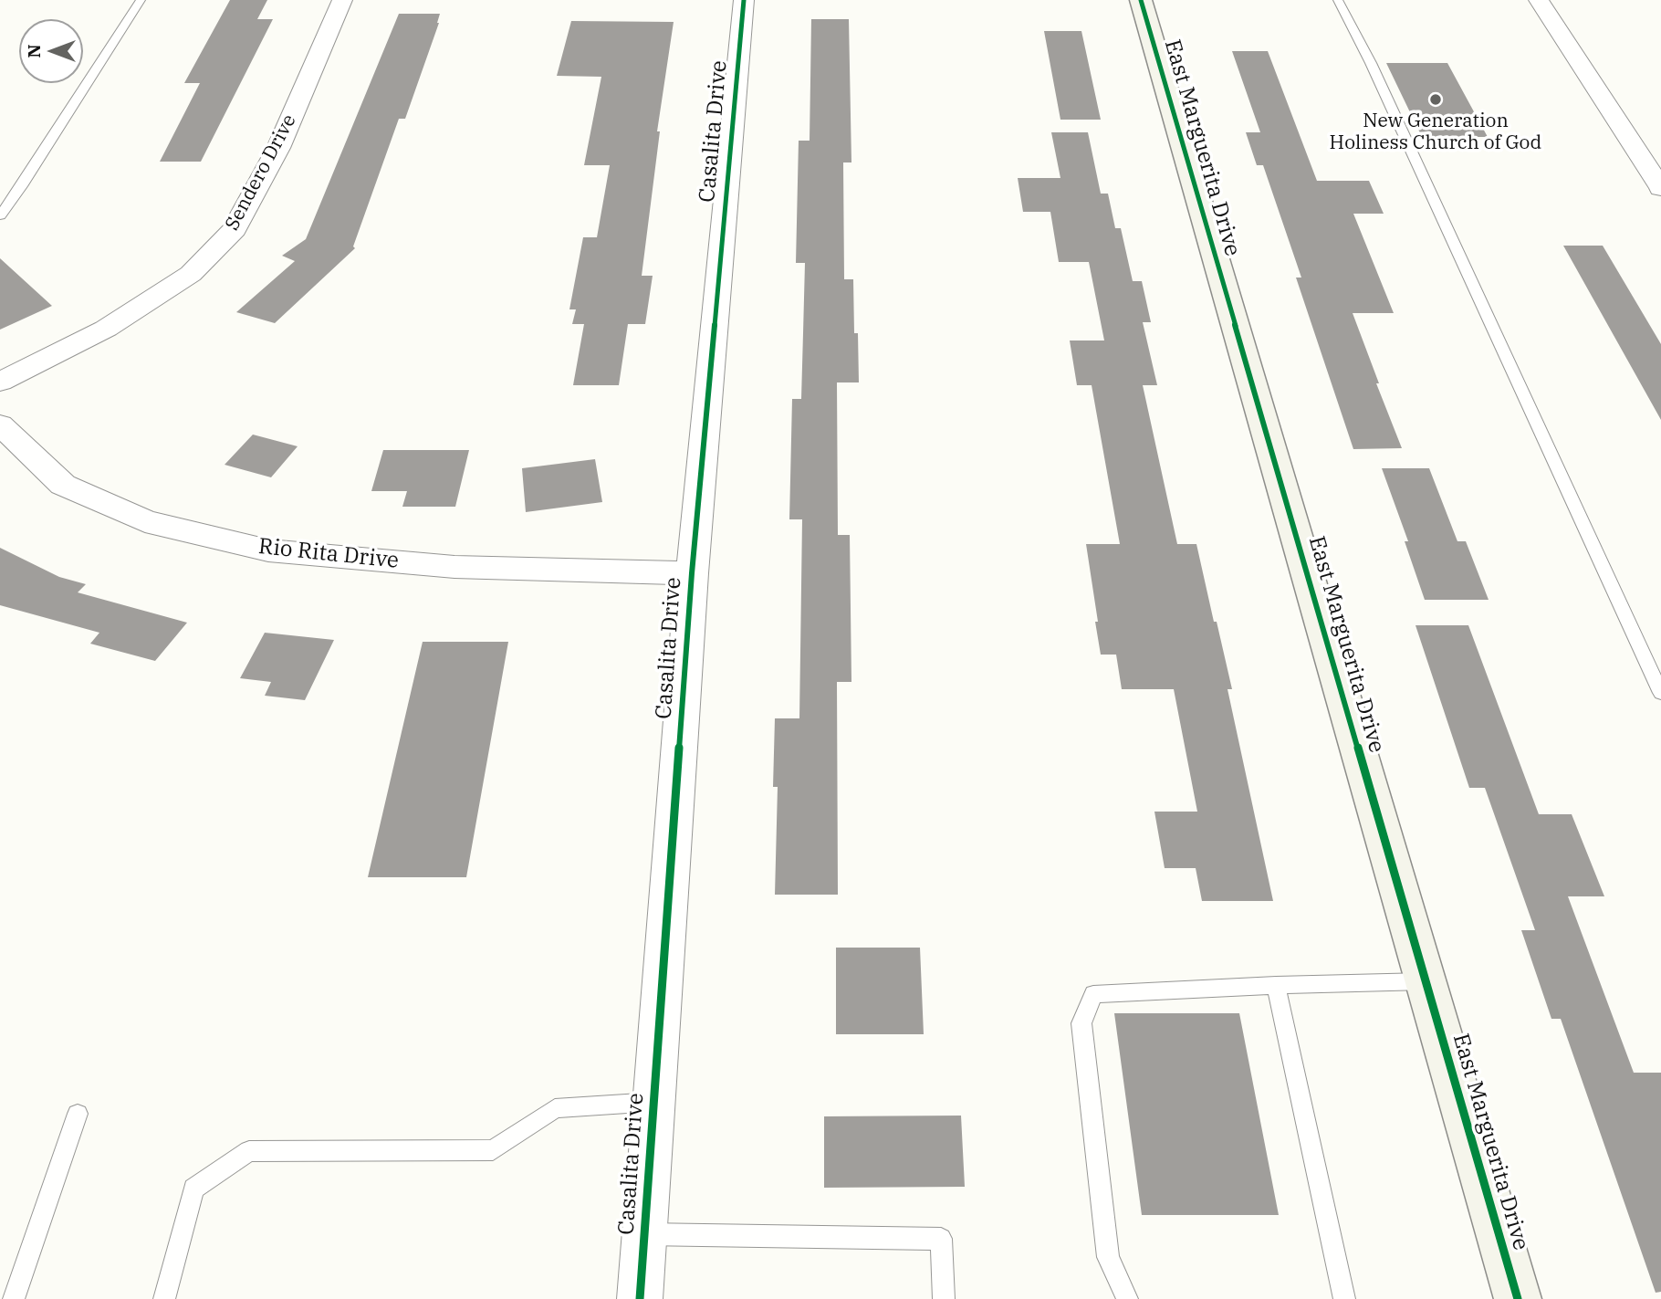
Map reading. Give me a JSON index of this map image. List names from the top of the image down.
{
  "streets": {
    "street": [
      "Casalita Drive",
      "East Marguerita Drive",
      "Sendero Drive",
      "Rio Rita Drive"
    ]
  },
  "crossings": [
    ["Casalita Drive", "Rio Rita Drive"]
  ],
  "places": ["New Generation Holiness Church of God"],
  "north": "left"
}
